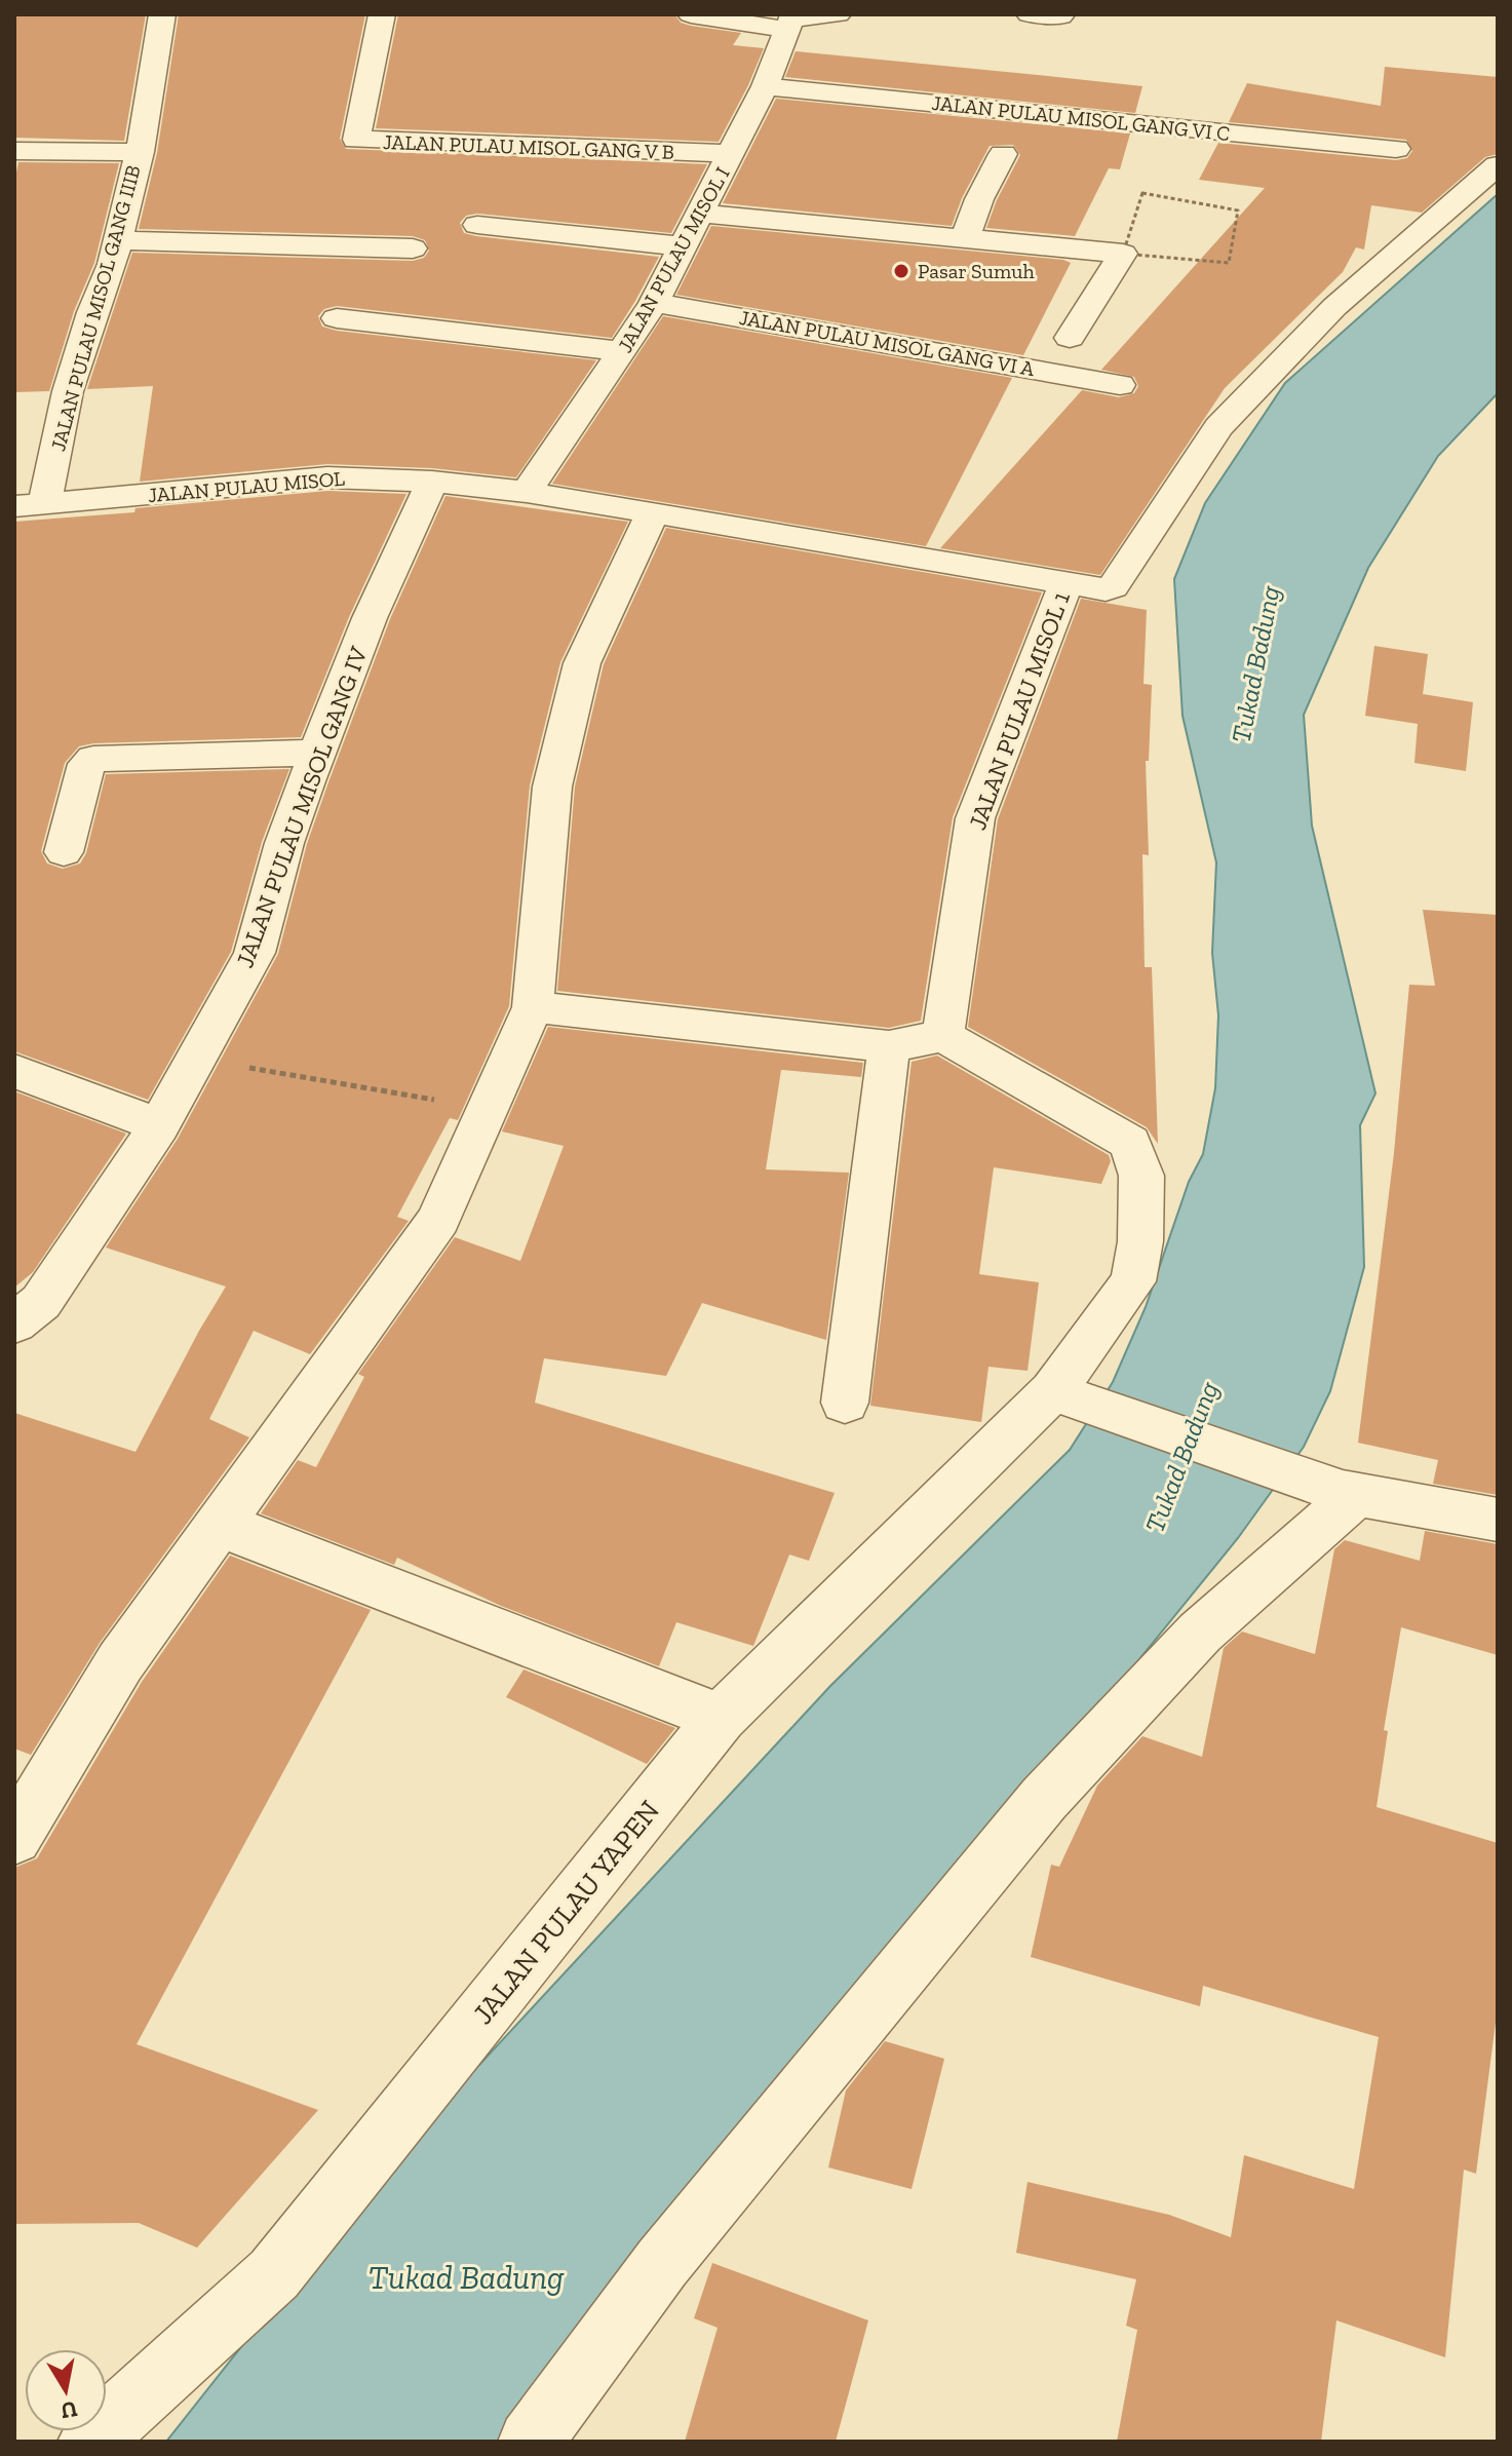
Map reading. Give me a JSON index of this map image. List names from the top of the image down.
{
  "streets": {
    "street": [
      "JALAN PULAU MISOL GANG VI C",
      "JALAN PULAU MISOL GANG V B",
      "JALAN PULAU MISOL I",
      "JALAN PULAU MISOL GANG IIIB",
      "JALAN PULAU MISOL GANG VI A",
      "JALAN PULAU MISOL",
      "JALAN PULAU MISOL 1",
      "JALAN PULAU MISOL GANG IV",
      "JALAN PULAU YAPEN"
    ]
  },
  "crossings": [
    ["JALAN PULAU MISOL GANG VI C", "JALAN PULAU MISOL I"],
    ["JALAN PULAU MISOL GANG V B", "JALAN PULAU MISOL I"],
    ["JALAN PULAU MISOL I", "JALAN PULAU MISOL GANG VI A"],
    ["JALAN PULAU MISOL I", "JALAN PULAU MISOL"],
    ["JALAN PULAU MISOL I", "JALAN PULAU MISOL 1"],
    ["JALAN PULAU MISOL GANG IIIB", "JALAN PULAU MISOL"],
    ["JALAN PULAU MISOL", "JALAN PULAU MISOL 1"],
    ["JALAN PULAU MISOL", "JALAN PULAU MISOL GANG IV"]
  ],
  "water": ["Tukad Badung"],
  "places": ["Pasar Sumuh"],
  "north": "bottom"
}
